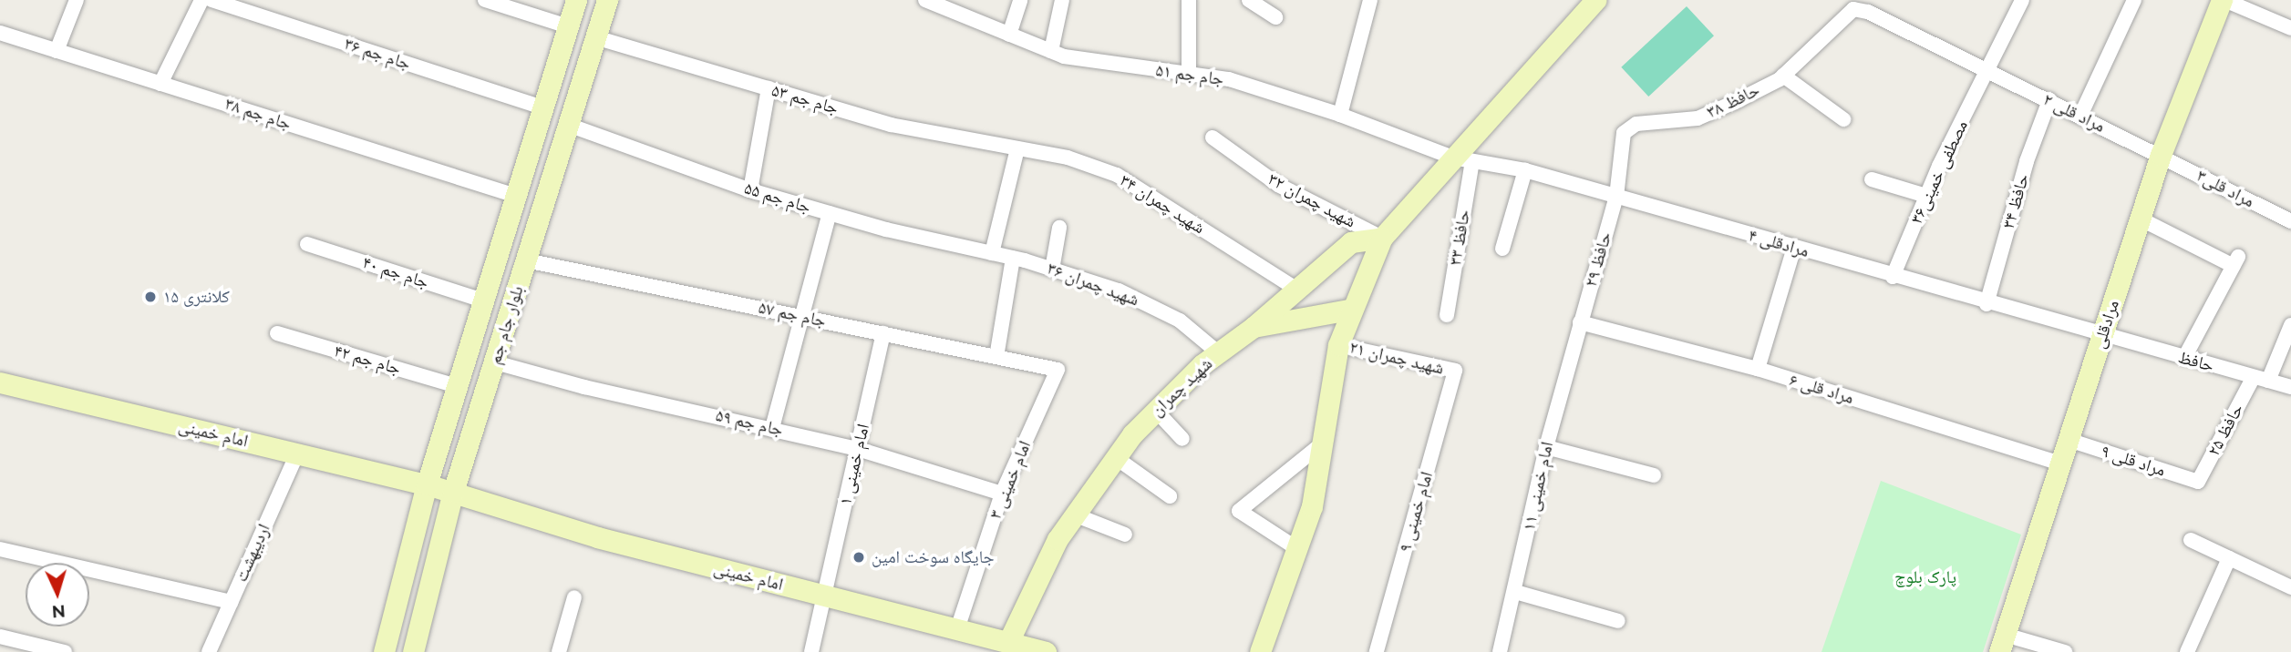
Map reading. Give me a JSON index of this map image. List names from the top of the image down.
{
  "streets": {
    "main road": [
      "مرادقلی",
      "بلوار جام جم",
      "شهید چمران",
      "امام خمینی"
    ],
    "street": [
      "جام جم ۳۶",
      "جام جم ۵۱",
      "جام جم ۵۳",
      "حافظ ۳۸",
      "مراد قلی ۲",
      "جام جم ۳۸",
      "مصطفی خمینی۳۶",
      "مراد قلی۳",
      "جام جم ۵۵",
      "شهید چمران ۳۲",
      "حافظ ۳۴",
      "شهید چمران ۳۴",
      "حافظ ۳۳",
      "مرادقلی ۴",
      "حافظ ۲۹",
      "جام جم ۴۰",
      "شهید چمران ۳۶",
      "جام جم ۵۷",
      "شهید چمران ۲۱",
      "جام جم ۴۲",
      "حافظ",
      "مراد قلی ۶",
      "جام جم ۵۹",
      "حافظ ۲۵",
      "مراد قلی ۹",
      "امام خمینی ۱",
      "امام خمینی ۳",
      "امام خمینی ۱۱",
      "امام خمینی ۹",
      "اردیبهشت"
    ]
  },
  "crossings": [
    ["جام جم ۳۶", "بلوار جام جم"],
    ["جام جم ۵۱", "حافظ ۳۳"],
    ["جام جم ۵۱", "مرادقلی ۴"],
    ["جام جم ۵۳", "شهید چمران ۳۴"],
    ["جام جم ۵۳", "بلوار جام جم"],
    ["حافظ ۳۸", "مراد قلی ۲"],
    ["حافظ ۳۸", "مرادقلی ۴"],
    ["حافظ ۳۸", "حافظ ۲۹"],
    ["مراد قلی ۲", "مصطفی خمینی۳۶"],
    ["مراد قلی ۲", "مراد قلی۳"],
    ["مراد قلی ۲", "حافظ ۳۴"],
    ["مراد قلی ۲", "مرادقلی"],
    ["جام جم ۳۸", "بلوار جام جم"],
    ["مصطفی خمینی۳۶", "مرادقلی ۴"],
    ["مراد قلی۳", "مرادقلی"],
    ["جام جم ۵۵", "شهید چمران ۳۶"],
    ["جام جم ۵۵", "بلوار جام جم"],
    ["شهید چمران ۳۲", "شهید چمران"],
    ["حافظ ۳۴", "مرادقلی ۴"],
    ["شهید چمران ۳۴", "شهید چمران"],
    ["حافظ ۳۳", "مرادقلی ۴"],
    ["مرادقلی ۴", "حافظ ۲۹"],
    ["مرادقلی ۴", "مرادقلی"],
    ["مرادقلی ۴", "حافظ"],
    ["حافظ ۲۹", "مراد قلی ۶"],
    ["حافظ ۲۹", "امام خمینی ۱۱"],
    ["جام جم ۴۰", "بلوار جام جم"],
    ["شهید چمران ۳۶", "شهید چمران"],
    ["جام جم ۵۷", "بلوار جام جم"],
    ["جام جم ۵۷", "امام خمینی ۱"],
    ["جام جم ۵۷", "امام خمینی ۳"],
    ["مرادقلی", "حافظ"],
    ["مرادقلی", "مراد قلی ۶"],
    ["مرادقلی", "مراد قلی ۹"],
    ["بلوار جام جم", "جام جم ۴۲"],
    ["بلوار جام جم", "جام جم ۵۹"],
    ["بلوار جام جم", "امام خمینی"],
    ["شهید چمران ۲۱", "امام خمینی ۹"],
    ["حافظ", "حافظ ۲۵"],
    ["شهید چمران", "امام خمینی"],
    ["مراد قلی ۶", "امام خمینی ۱۱"],
    ["جام جم ۵۹", "امام خمینی ۱"],
    ["جام جم ۵۹", "امام خمینی ۳"],
    ["حافظ ۲۵", "مراد قلی ۹"],
    ["امام خمینی", "امام خمینی ۱"],
    ["امام خمینی", "امام خمینی ۳"],
    ["امام خمینی", "اردیبهشت"]
  ],
  "parks": ["پارک بلوچ"],
  "places": ["کلانتری ۱۵", "جایگاه سوخت امین"],
  "north": "bottom"
}
